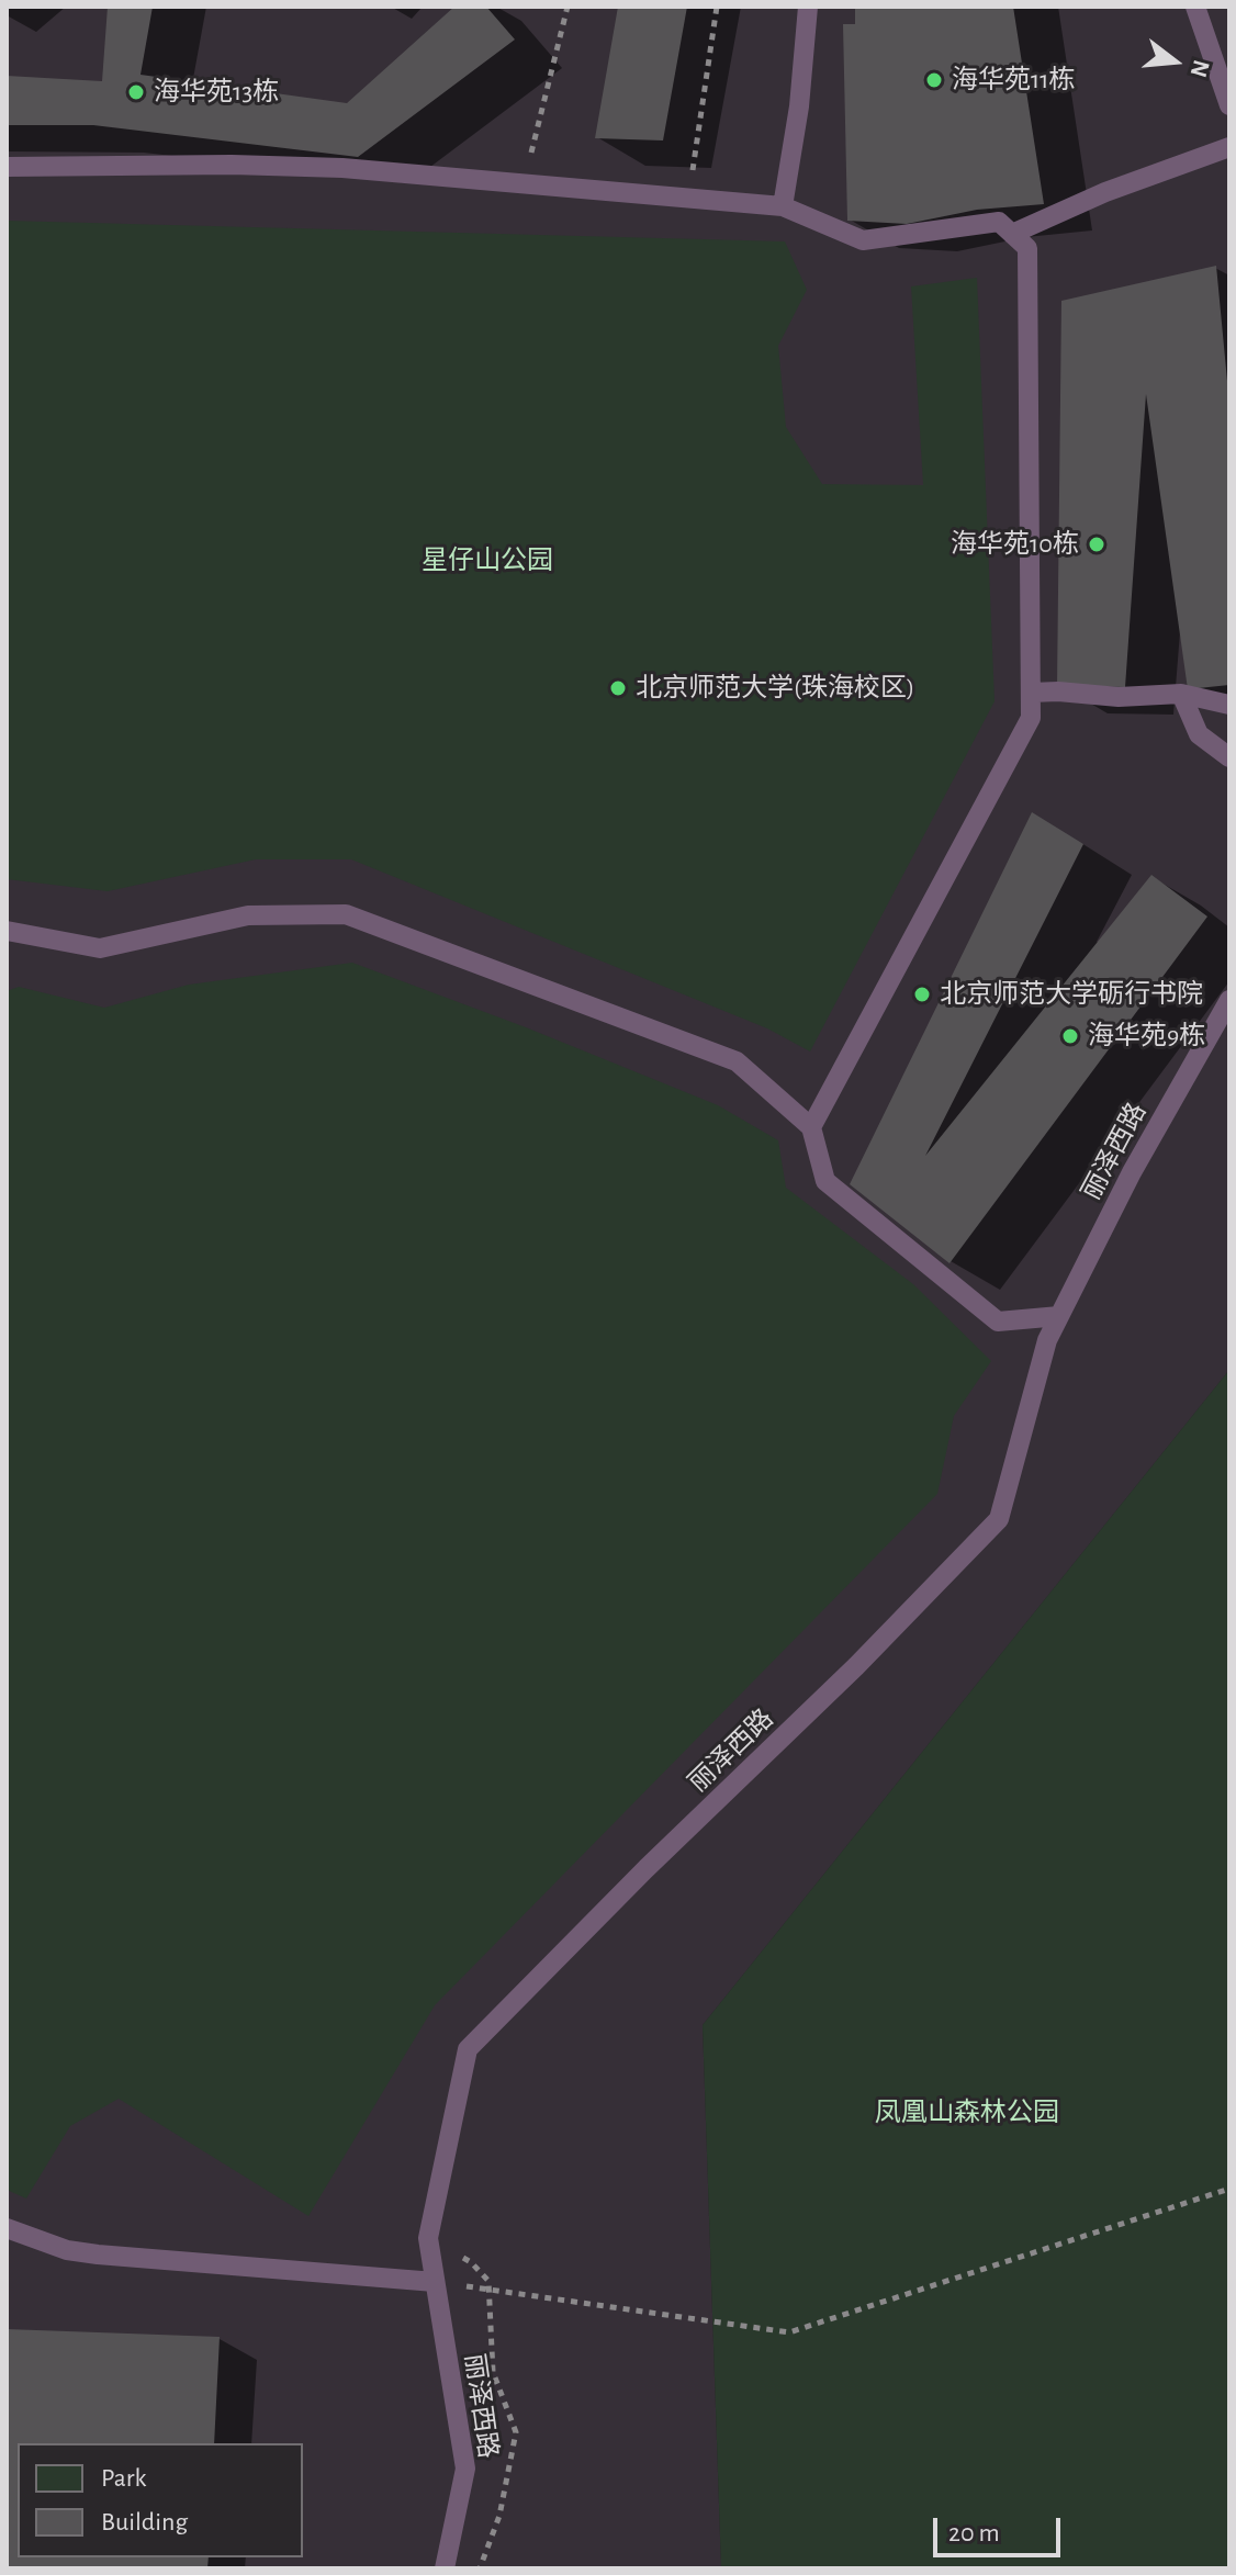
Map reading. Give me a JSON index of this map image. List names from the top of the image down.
{
  "streets": {
    "lane": ["丽泽西路"]
  },
  "parks": ["星仔山公园", "凤凰山森林公园"],
  "places": [
    "海华苑11栋",
    "海华苑13栋",
    "海华苑10栋",
    "北京师范大学(珠海校区)",
    "北京师范大学砺行书院",
    "海华苑9栋"
  ],
  "legend": ["Park", "Building"],
  "scale_bar": "20 m",
  "north": "right"
}
